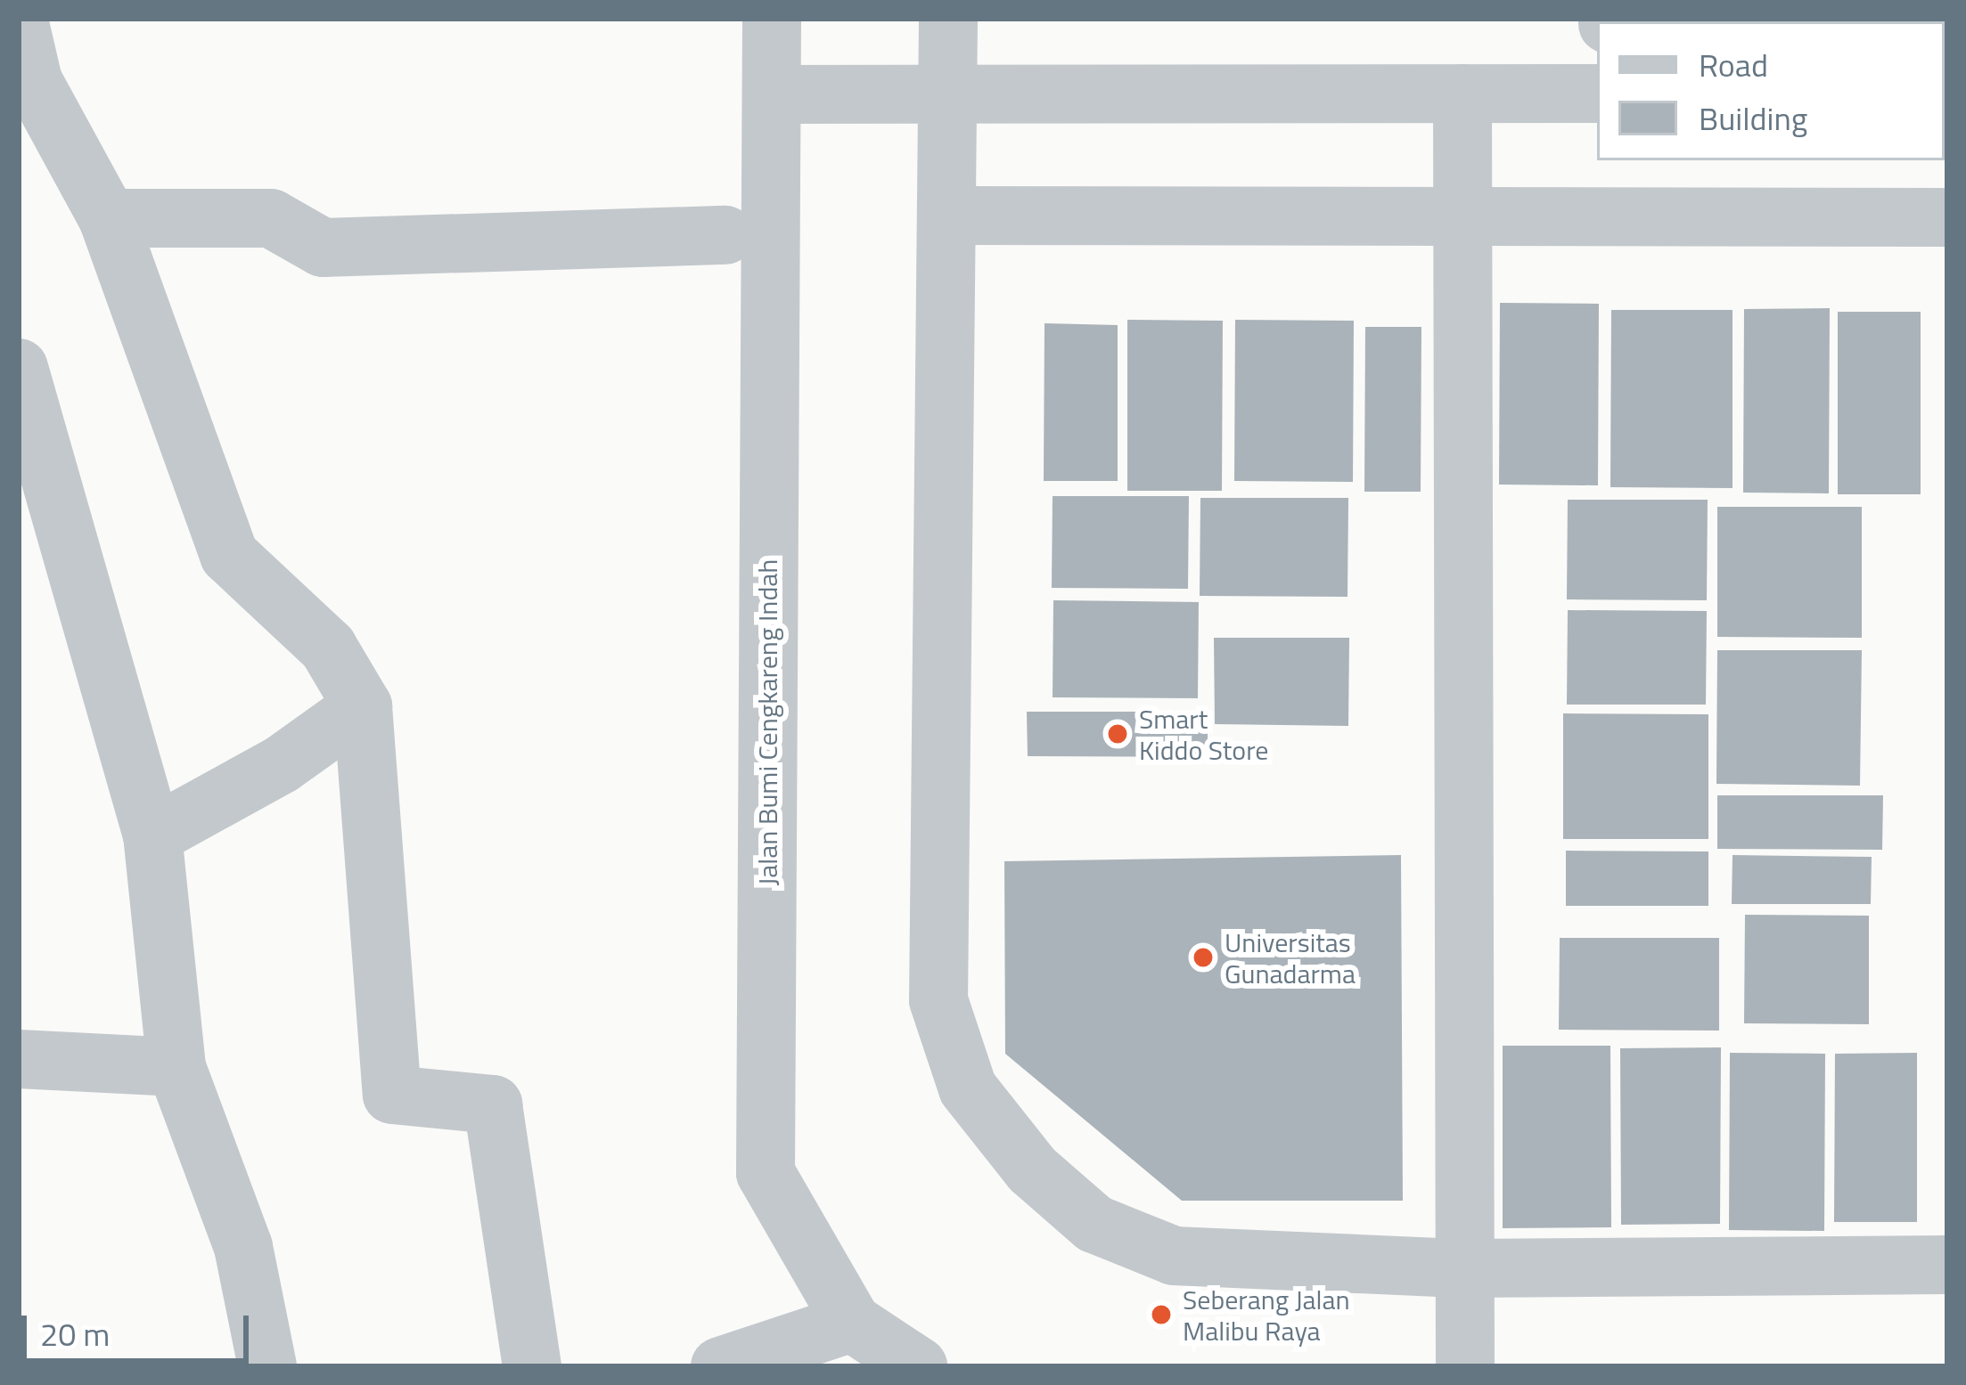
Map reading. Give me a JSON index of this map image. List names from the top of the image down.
{
  "streets": {
    "street": ["Jalan Bumi Cengkareng Indah"]
  },
  "places": ["Smart Kiddo Store", "Universitas Gunadarma", "Seberang Jalan Malibu Raya"],
  "legend": ["Road", "Building"],
  "scale_bar": "20 m"
}
